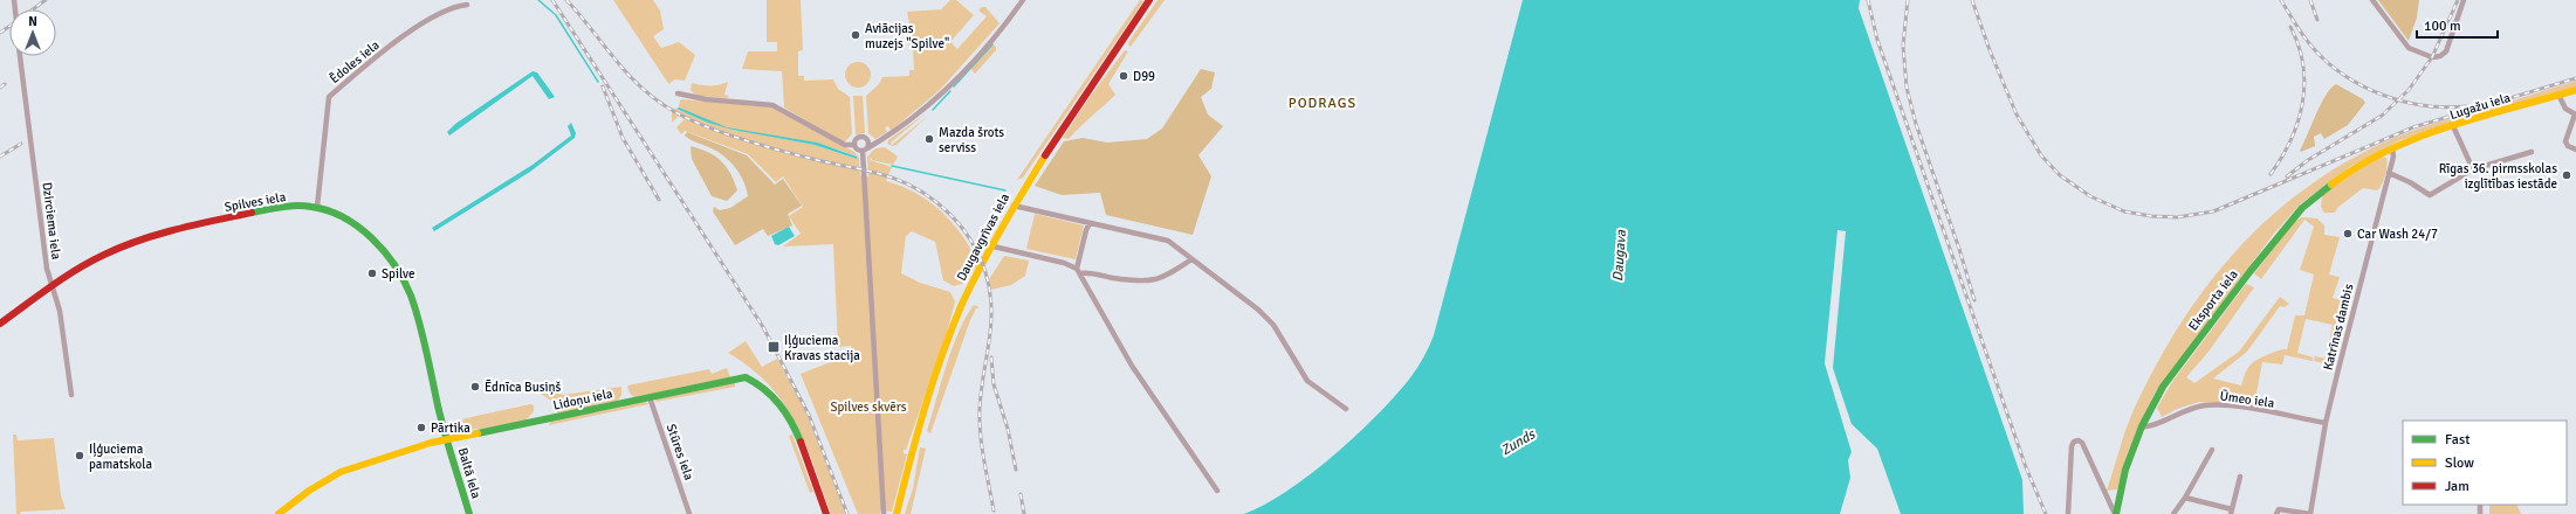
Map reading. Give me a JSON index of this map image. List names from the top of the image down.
{
  "streets": {
    "street": [
      "Ēdoles iela",
      "Lugažu iela",
      "Spilves iela",
      "Dzirciema iela",
      "Daugavgrīvas iela",
      "Eksporta iela",
      "Katrīnas dambis",
      "Lidoņu iela",
      "Ūmeo iela",
      "Stūres iela",
      "Baltā iela"
    ]
  },
  "crossings": [
    ["Ēdoles iela", "Spilves iela"],
    ["Lugažu iela", "Eksporta iela"],
    ["Lugažu iela", "Katrīnas dambis"],
    ["Spilves iela", "Dzirciema iela"],
    ["Spilves iela", "Lidoņu iela"],
    ["Spilves iela", "Baltā iela"],
    ["Eksporta iela", "Katrīnas dambis"],
    ["Eksporta iela", "Ūmeo iela"],
    ["Katrīnas dambis", "Ūmeo iela"],
    ["Lidoņu iela", "Stūres iela"],
    ["Lidoņu iela", "Baltā iela"]
  ],
  "districts": ["PODRAGS"],
  "water": ["Daugava", "Zunds"],
  "parks": ["Spilves skvērs"],
  "places": {
    "other": [
      "Aviācijas muzejs \"Spilve\"",
      "D99",
      "Mazda šrots serviss",
      "Rīgas 36. pirmsskolas izglītības iestāde",
      "Car Wash 24/7",
      "Spilve",
      "Ēdnīca Busiņš",
      "Pārtika",
      "Iļģuciema pamatskola"
    ],
    "transit": ["Iļģuciema Kravas stacija"]
  },
  "legend": ["Fast", "Slow", "Jam"],
  "scale_bar": "100 m",
  "north": "top"
}
